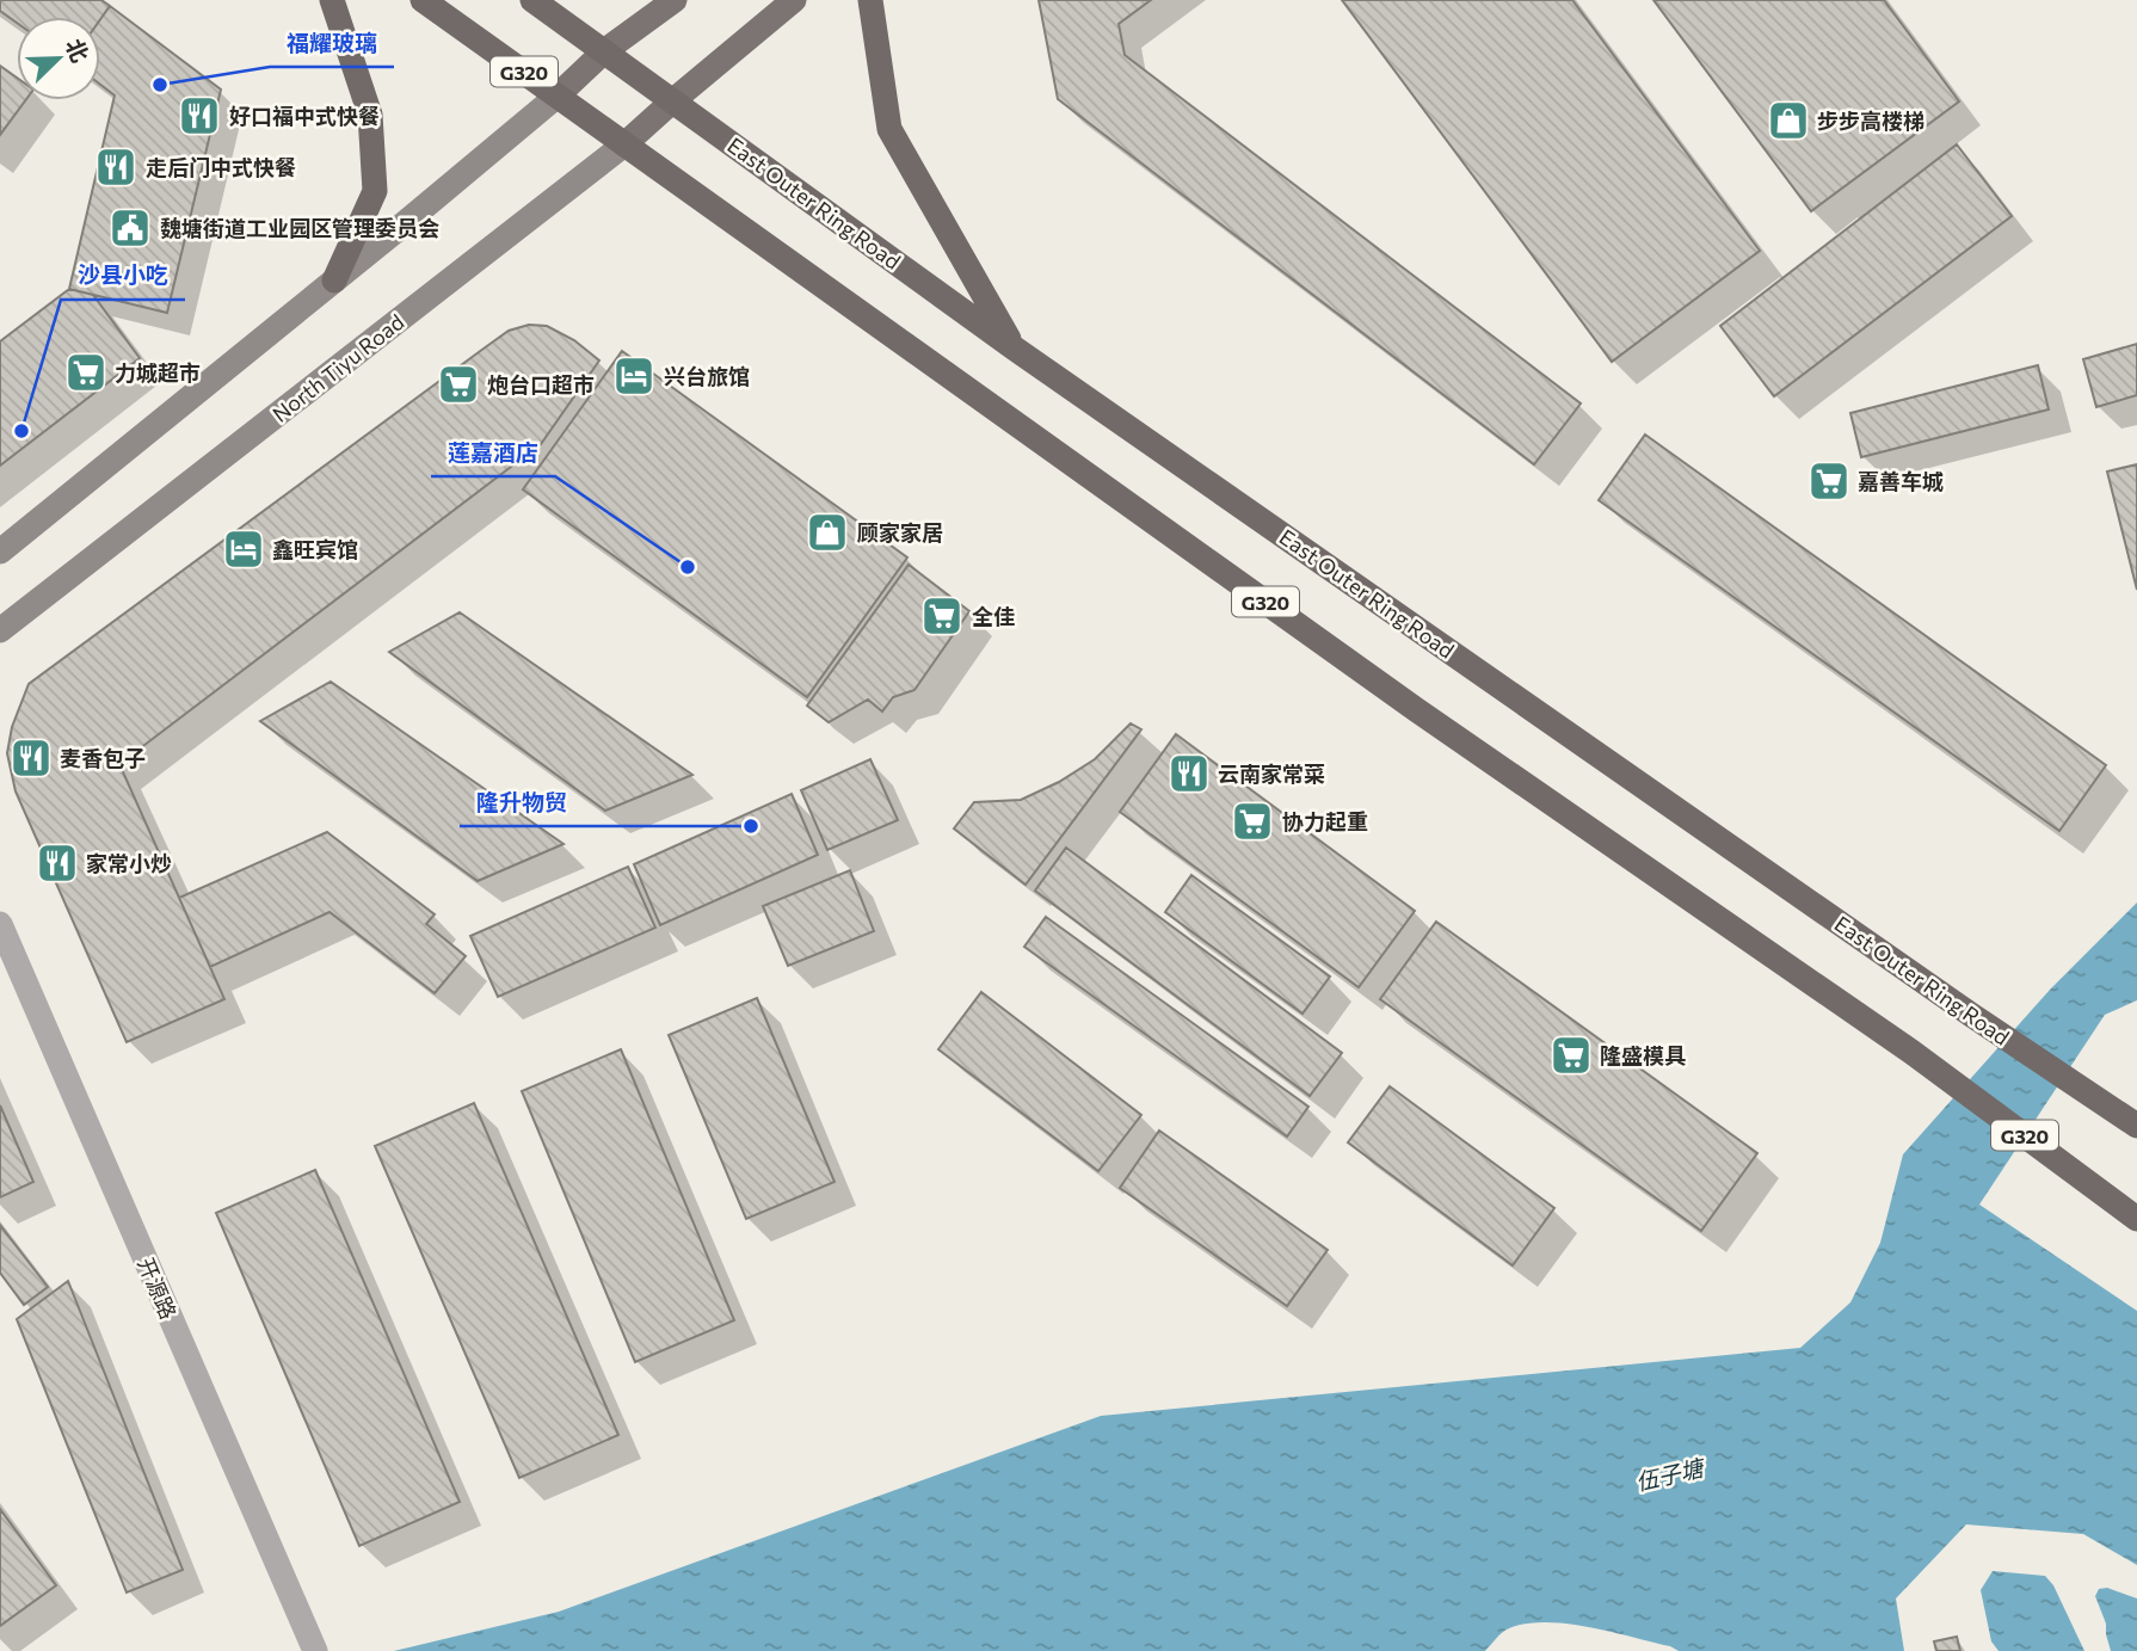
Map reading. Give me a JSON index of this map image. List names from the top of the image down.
{
  "streets": {
    "highway": ["G320", "East Outer Ring Road"],
    "main road": ["North Tiyu Road"],
    "street": ["开源路"]
  },
  "crossings": [
    ["G320", "East Outer Ring Road"],
    ["G320", "North Tiyu Road"],
    ["East Outer Ring Road", "North Tiyu Road"]
  ],
  "water": ["伍子塘"],
  "places": {
    "other": [
      "福耀玻璃",
      "沙县小吃",
      "莲嘉酒店",
      "隆升物贸"
    ],
    "restaurant": [
      "好口福中式快餐",
      "走后门中式快餐",
      "麦香包子",
      "云南家常菜",
      "家常小炒"
    ],
    "shop": ["步步高楼梯", "顾家家居"],
    "public building": ["魏塘街道工业园区管理委员会"],
    "supermarket": [
      "力城超市",
      "炮台口超市",
      "嘉善车城",
      "全佳",
      "协力起重",
      "隆盛模具"
    ],
    "hotel": ["兴台旅馆", "鑫旺宾馆"]
  },
  "north": "top right"
}
